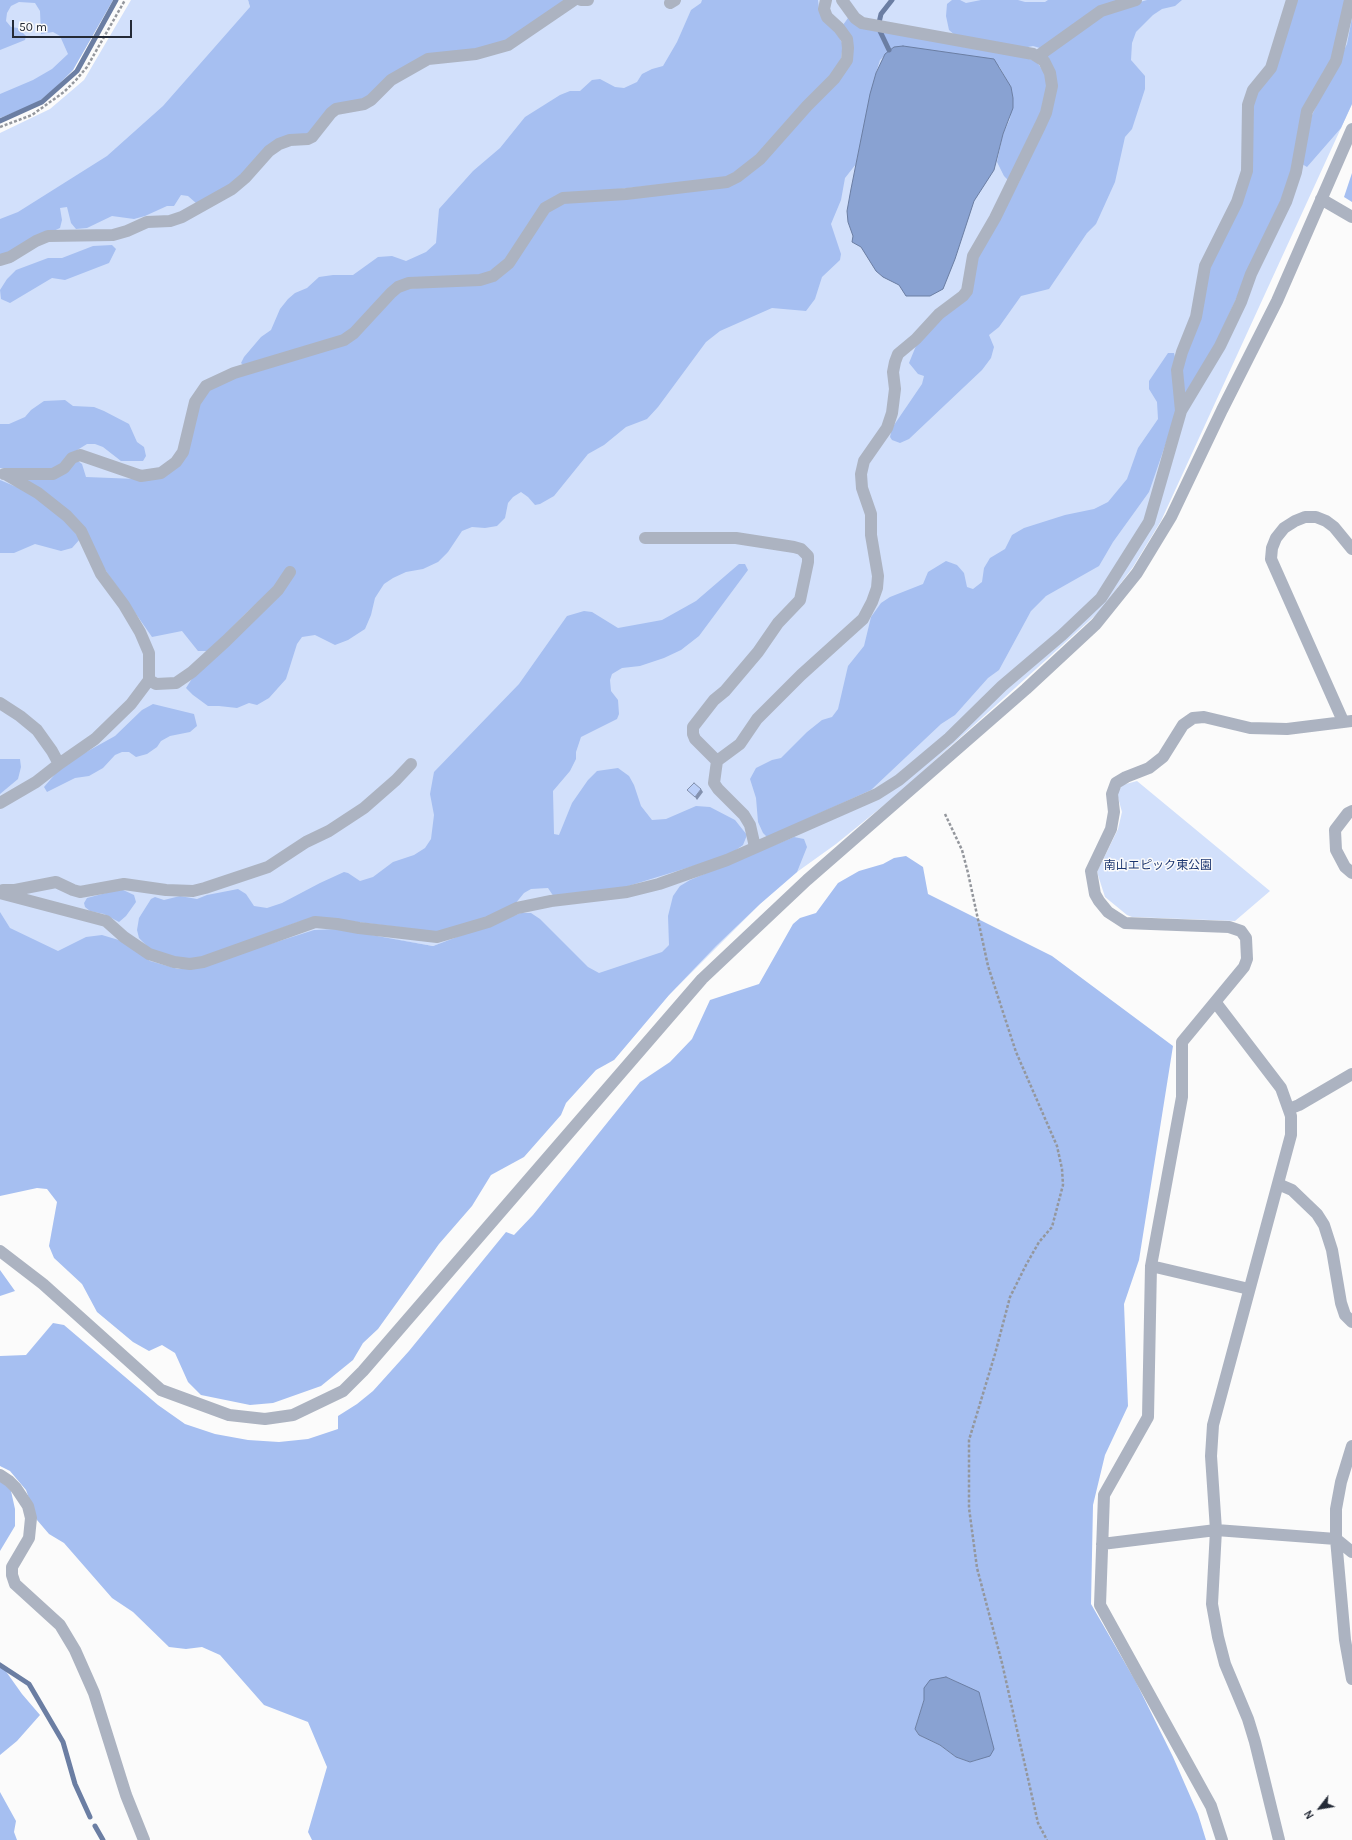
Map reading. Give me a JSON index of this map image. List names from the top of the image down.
{
  "parks": ["南山エピック東公園"],
  "scale_bar": "50 m",
  "north": "bottom left"
}
